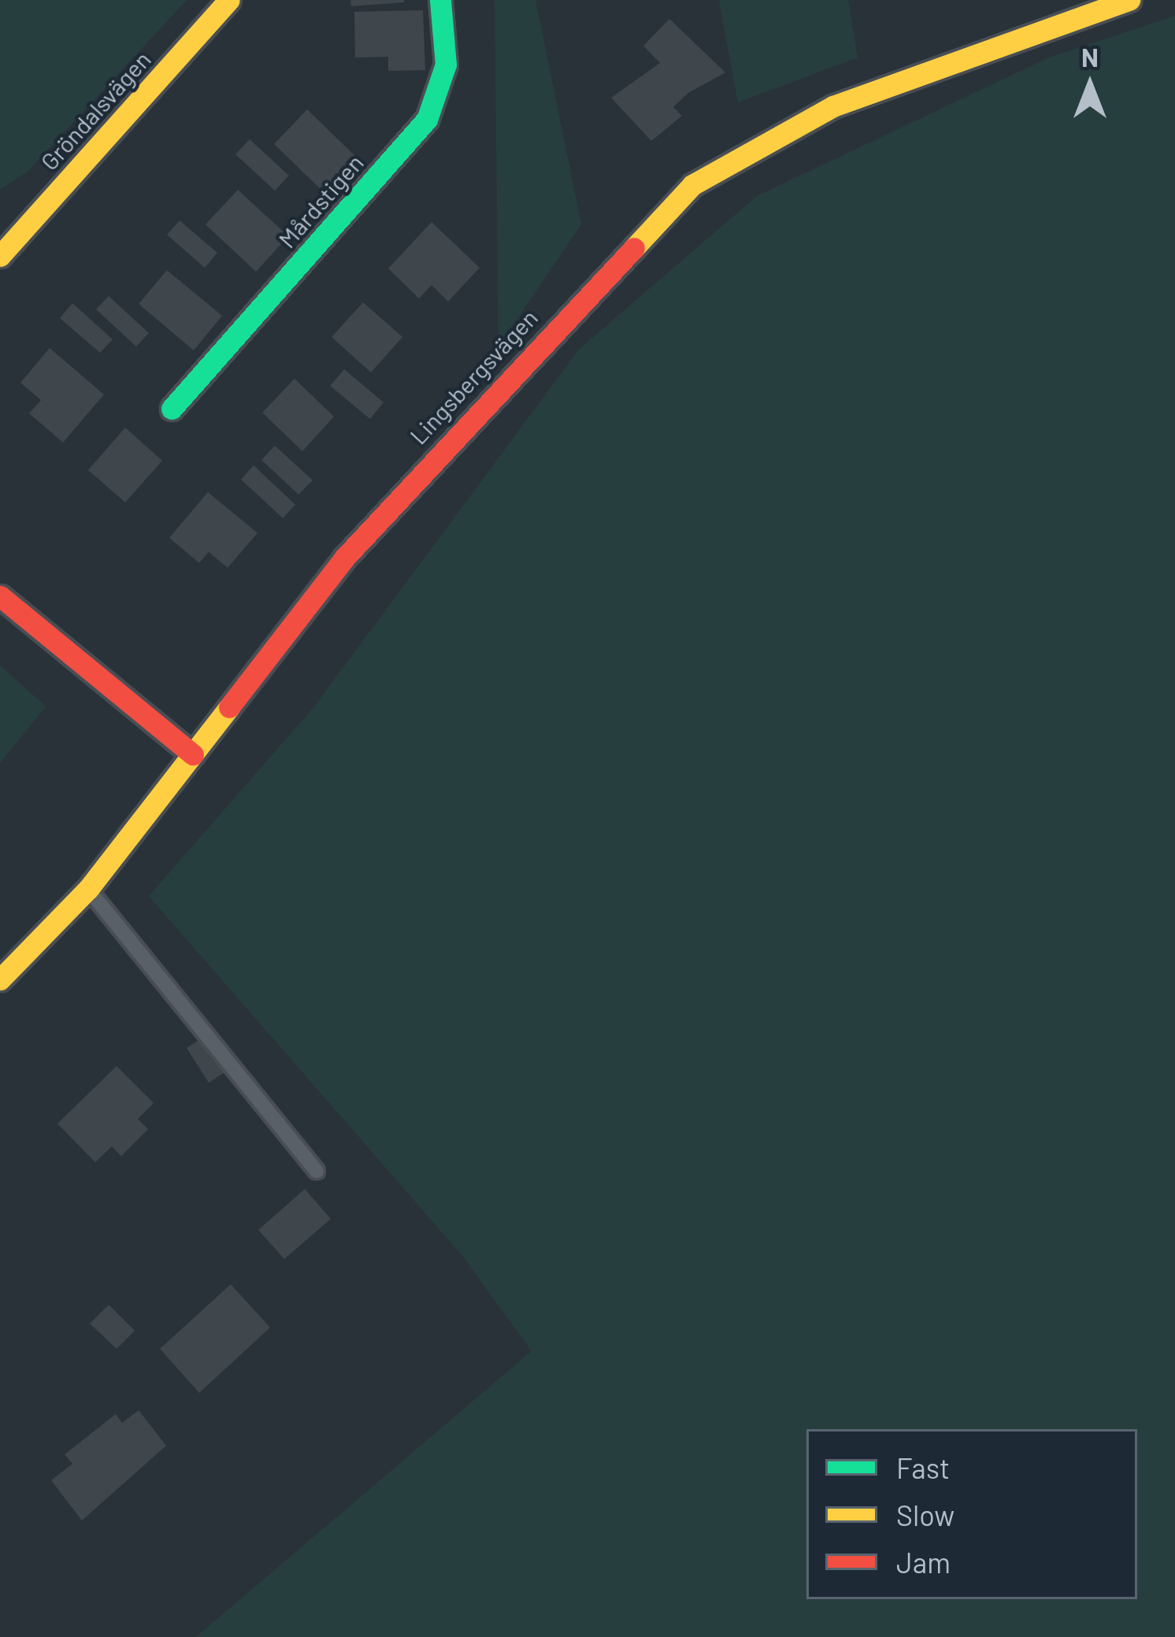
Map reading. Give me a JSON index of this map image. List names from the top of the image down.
{
  "streets": {
    "street": ["Gröndalsvägen", "Mårdstigen", "Lingsbergsvägen"]
  },
  "legend": ["Fast", "Slow", "Jam"],
  "north": "top"
}
